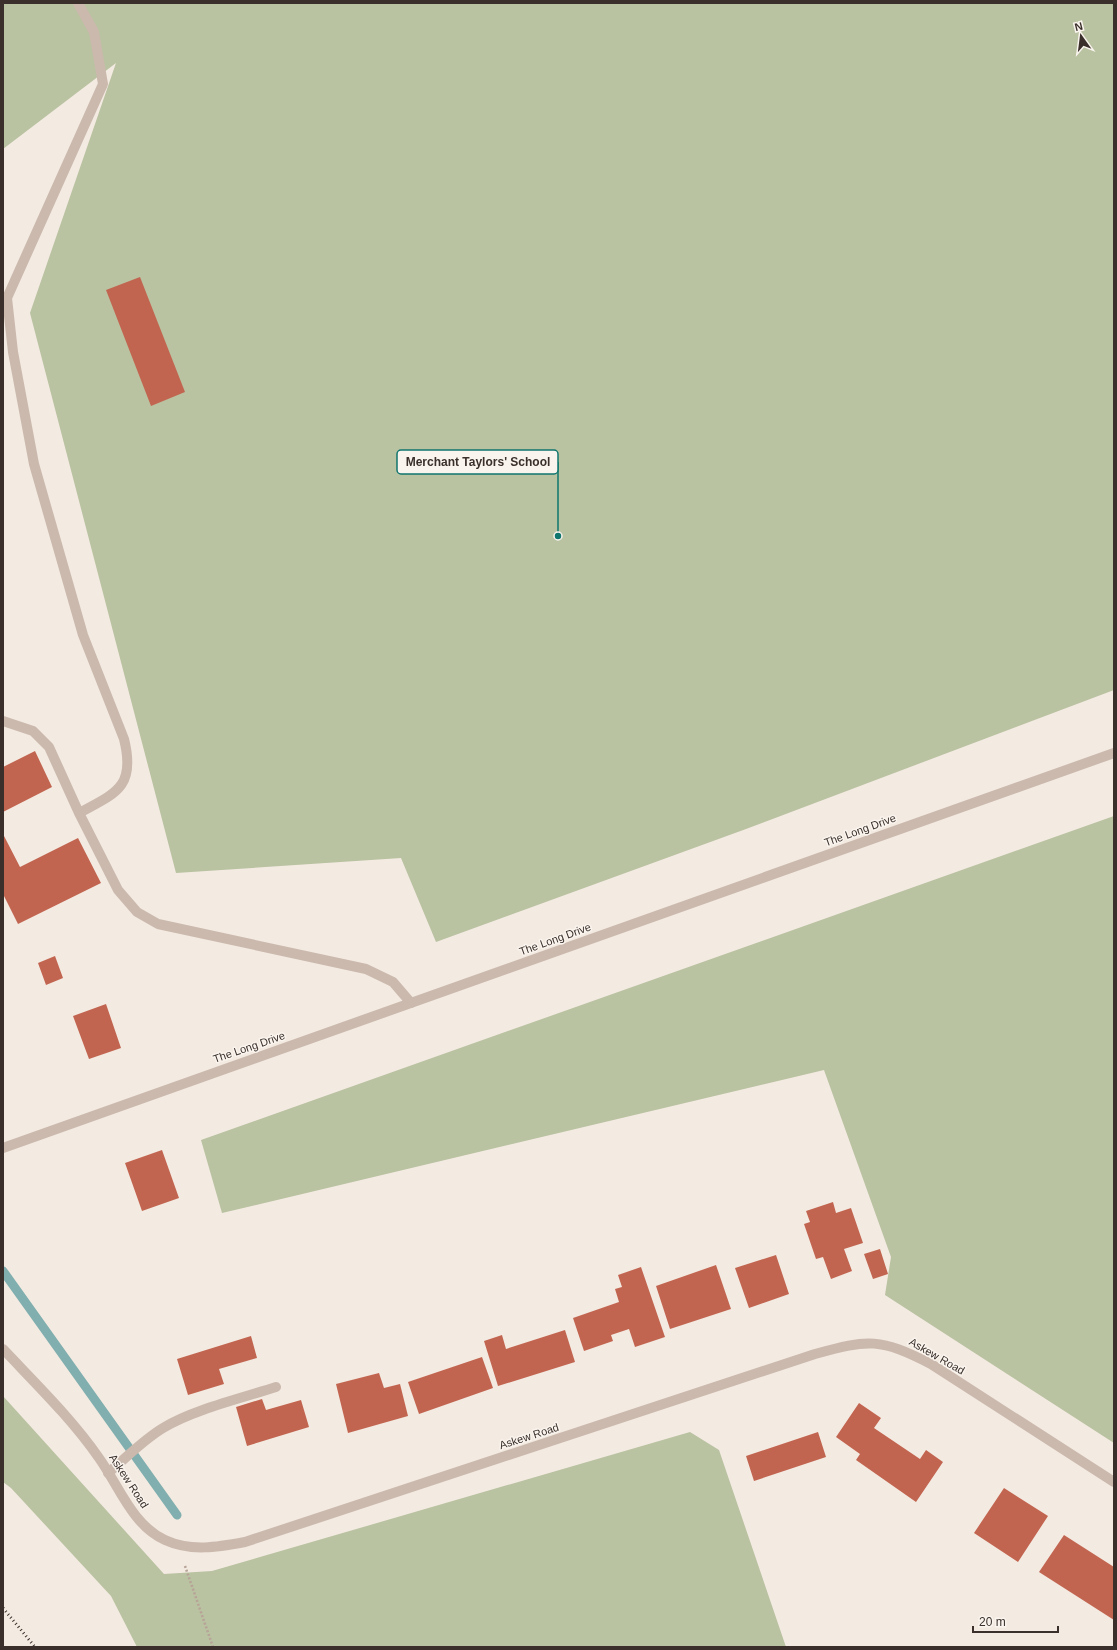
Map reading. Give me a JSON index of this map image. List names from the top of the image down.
{
  "streets": {
    "street": ["The Long Drive", "Askew Road"]
  },
  "places": ["Merchant Taylors' School"],
  "scale_bar": "20 m",
  "north": "top"
}
